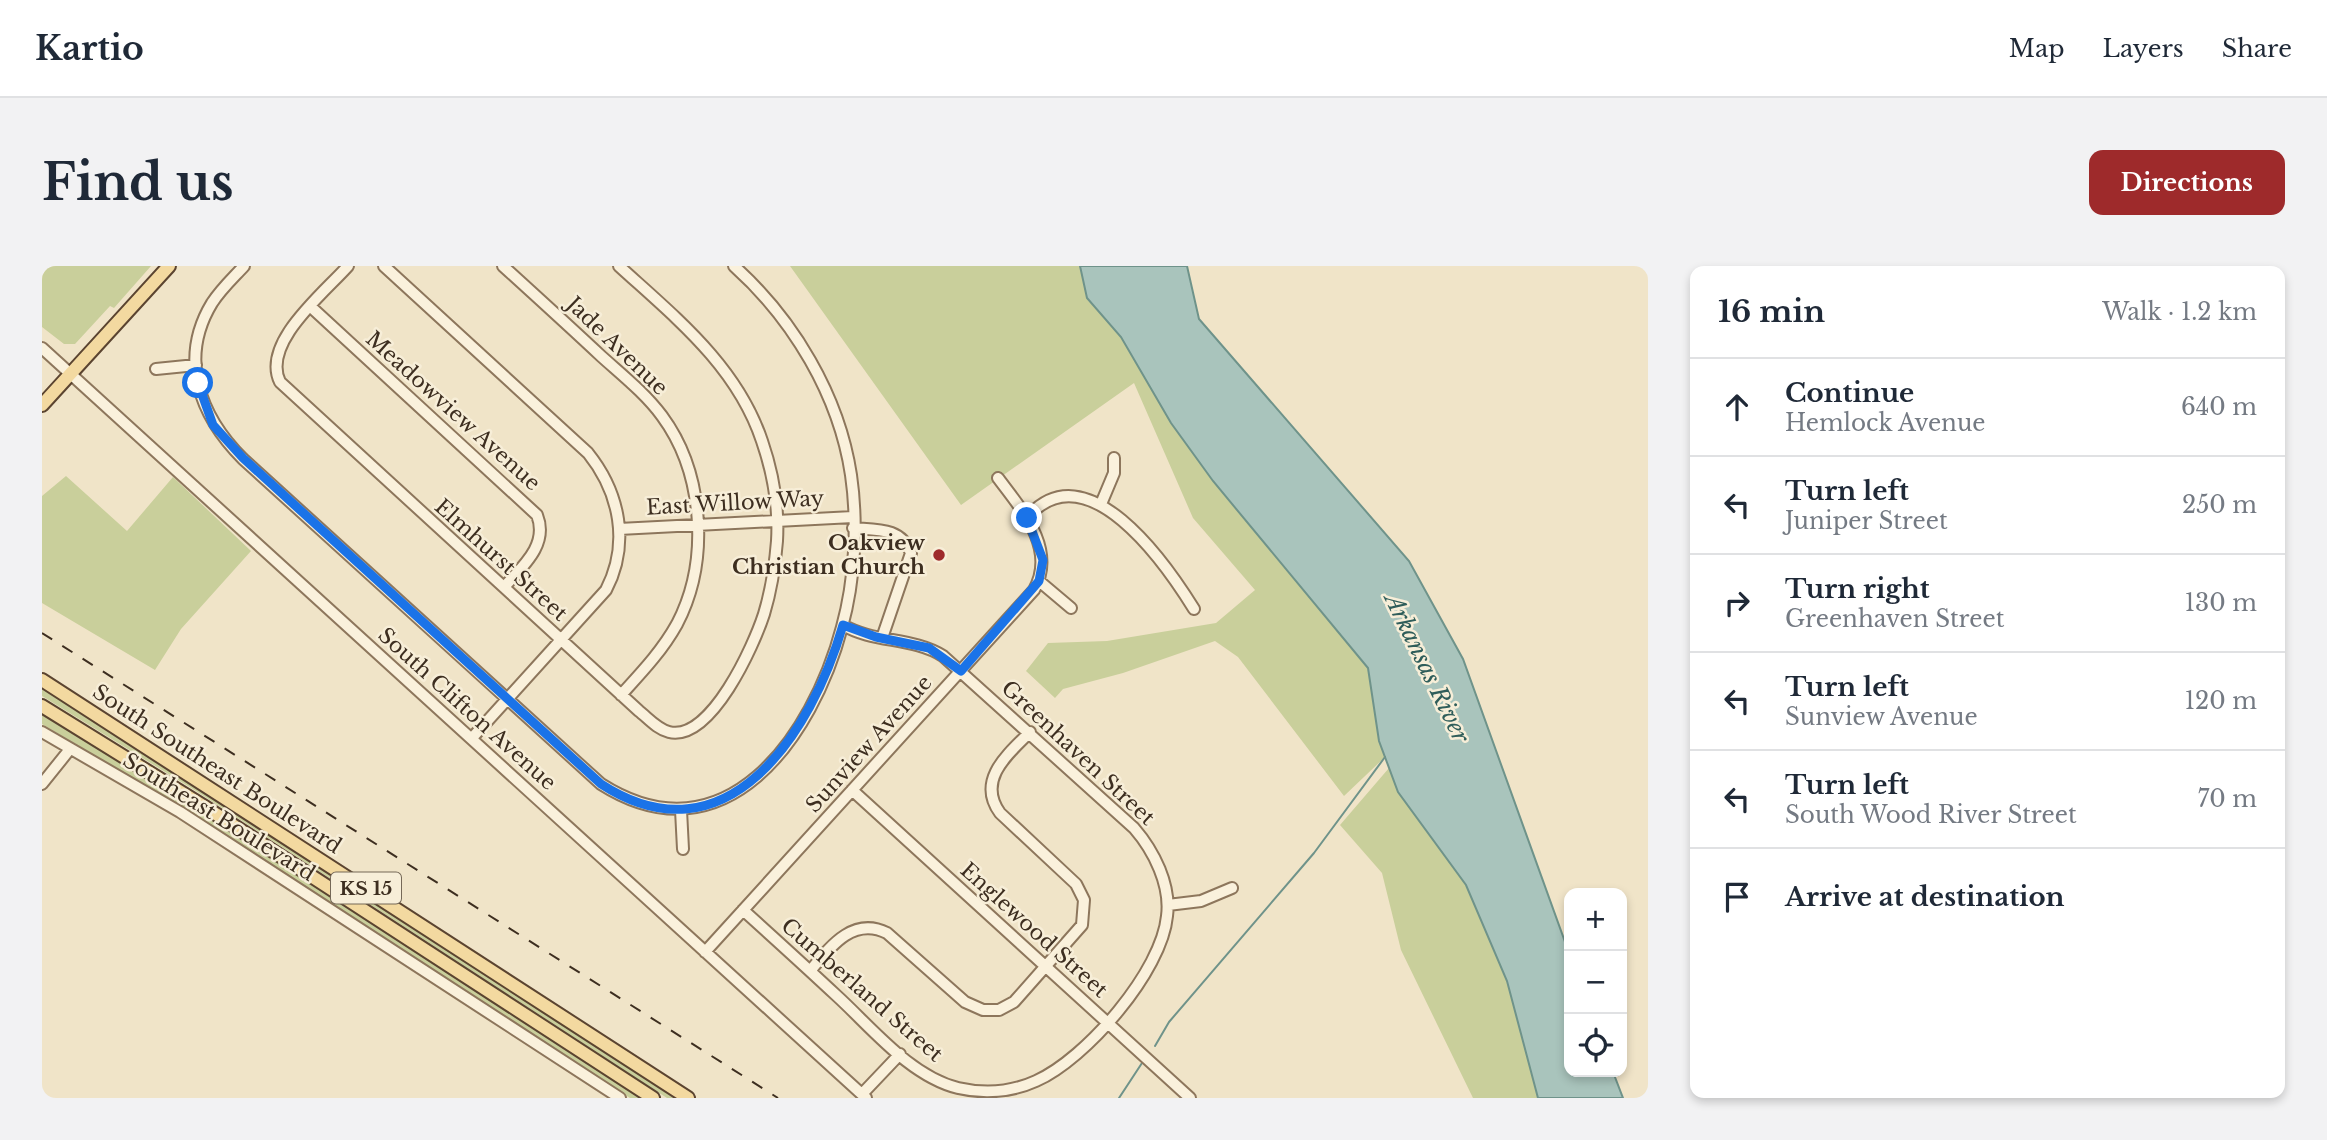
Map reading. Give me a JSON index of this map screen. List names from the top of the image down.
{
  "streets": {
    "main road": ["South Southeast Boulevard", "KS 15"],
    "street": [
      "Jade Avenue",
      "Meadowview Avenue",
      "East Willow Way",
      "Elmhurst Street",
      "South Clifton Avenue",
      "Sunview Avenue",
      "Greenhaven Street",
      "Southeast Boulevard",
      "Englewood Street",
      "Cumberland Street"
    ]
  },
  "crossings": [
    ["Jade Avenue", "East Willow Way"],
    ["Jade Avenue", "Elmhurst Street"],
    ["Meadowview Avenue", "Elmhurst Street"],
    ["East Willow Way", "Elmhurst Street"],
    ["East Willow Way", "Greenhaven Street"],
    ["South Clifton Avenue", "Sunview Avenue"],
    ["Sunview Avenue", "Greenhaven Street"],
    ["Sunview Avenue", "Englewood Street"],
    ["Sunview Avenue", "Cumberland Street"],
    ["Greenhaven Street", "Englewood Street"],
    ["Greenhaven Street", "Cumberland Street"],
    ["Englewood Street", "Cumberland Street"]
  ],
  "water": ["Arkansas River"],
  "places": ["Oakview Christian Church"],
  "page": {
    "header": "Kartio",
    "nav": ["Map", "Layers", "Share"],
    "buttons": "Directions",
    "title": "Find us",
    "heading": ["16 min", "Walk · 1.2 km"],
    "list": [
      ["Continue", "Hemlock Avenue", "640 m"],
      ["Turn left", "Juniper Street", "250 m"],
      ["Turn right", "Greenhaven Street", "130 m"],
      ["Turn left", "Sunview Avenue", "120 m"],
      ["Turn left", "South Wood River Street", "70 m"],
      "Arrive at destination"
    ],
    "map_buttons": ["+", "−"]
  }
}
